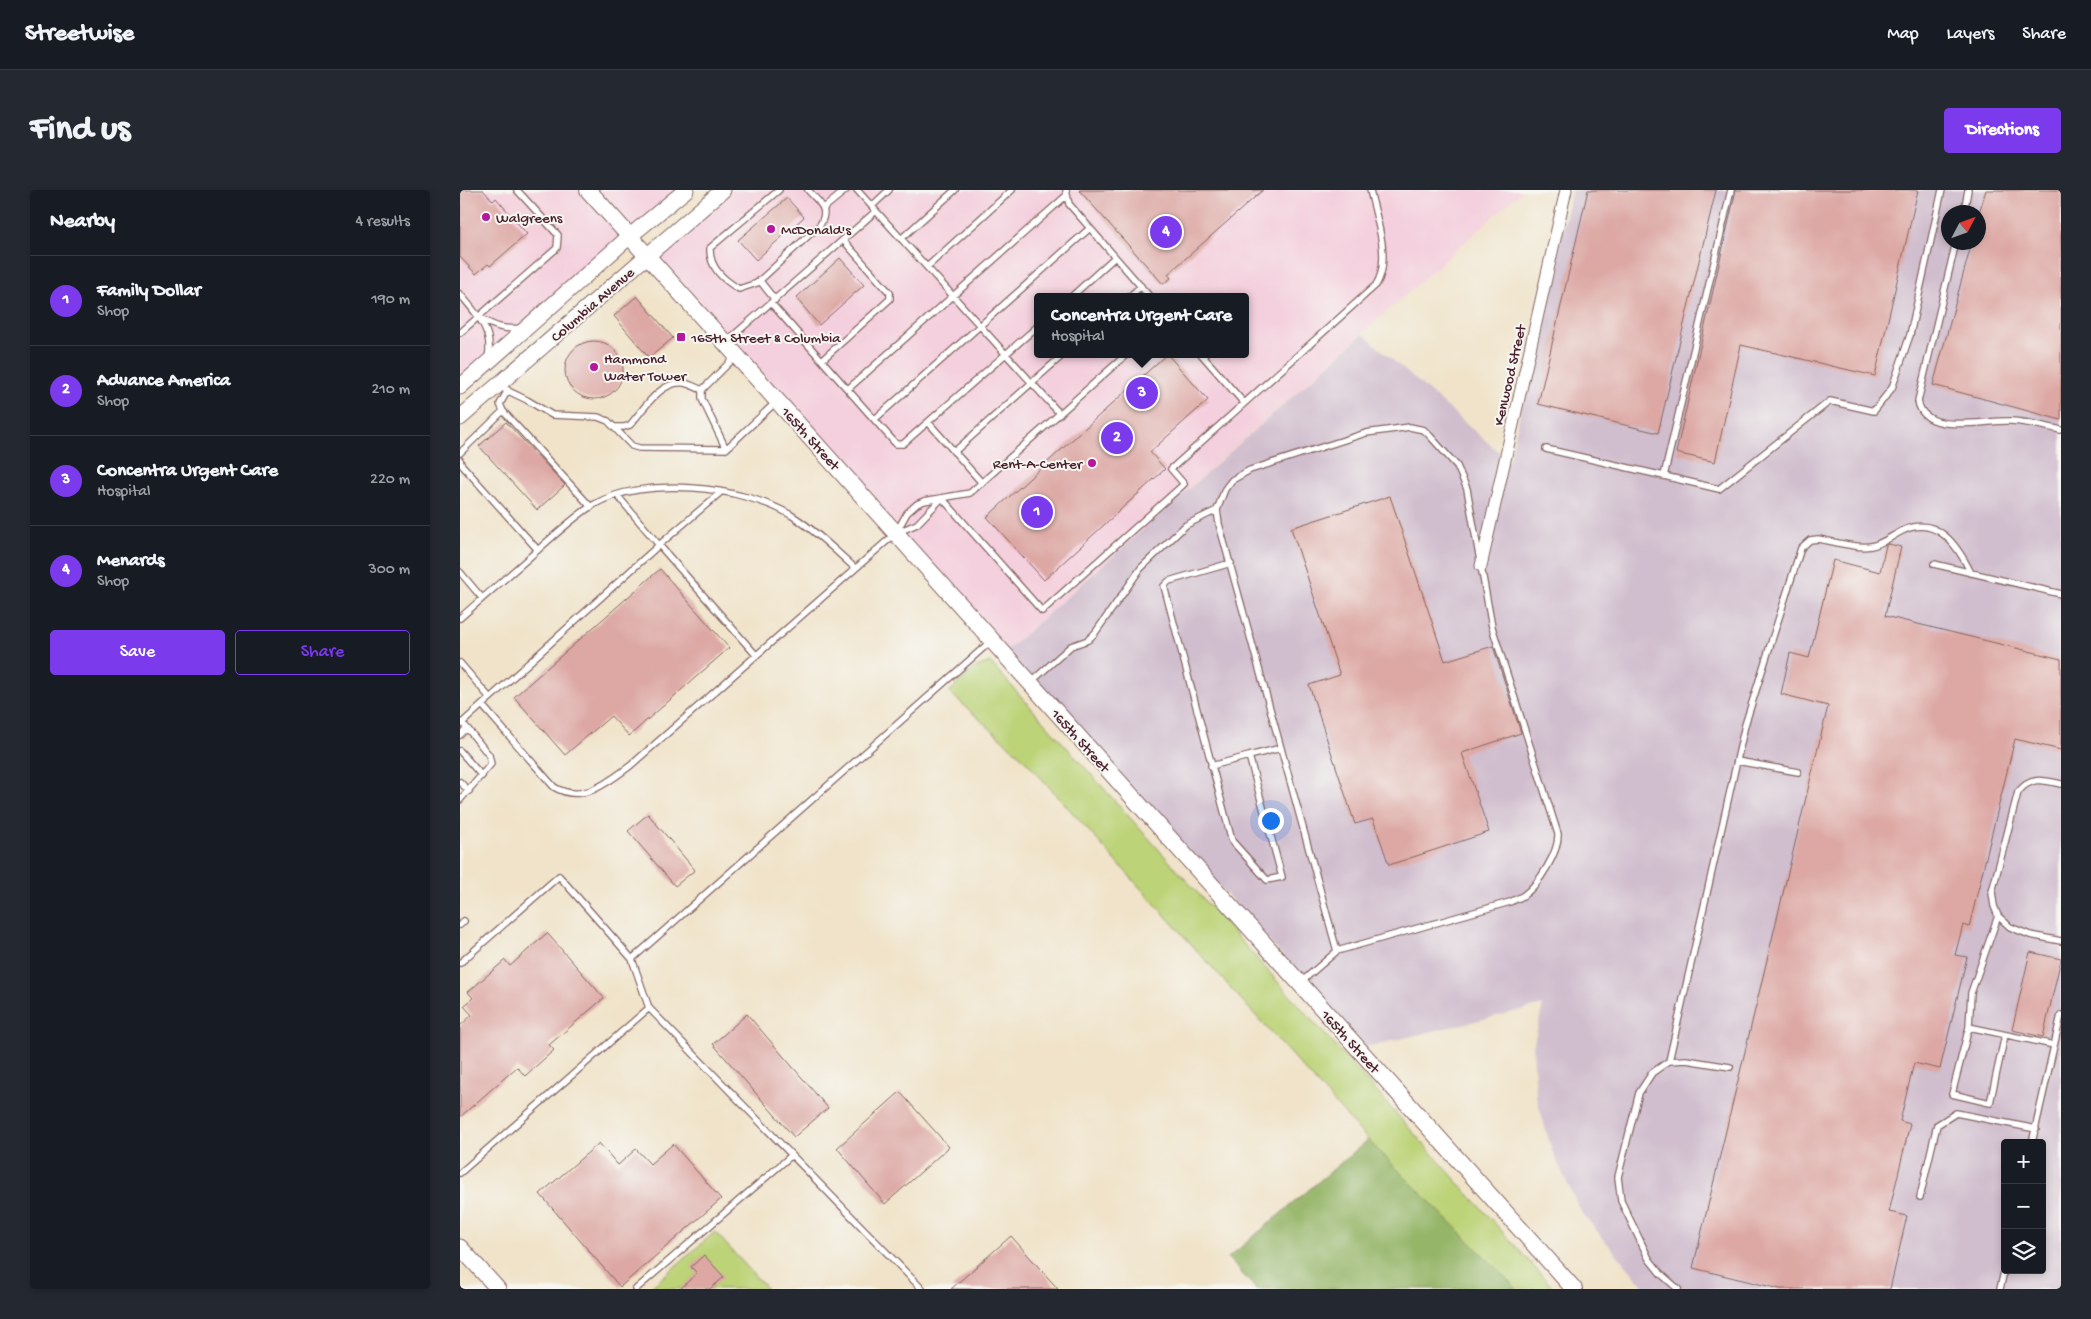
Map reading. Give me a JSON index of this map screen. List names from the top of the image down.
{
  "streets": {
    "main road": ["165th Street"],
    "street": ["Columbia Avenue", "Kenwood Street"]
  },
  "crossings": [
    ["Columbia Avenue", "165th Street"]
  ],
  "places": {
    "other": [
      "Walgreens",
      "McDonald's",
      "Hammond Water Tower",
      "Rent-A-Center"
    ],
    "transit": ["165th Street & Columbia"]
  },
  "north": "top right",
  "page": {
    "header": "Streetwise",
    "nav": ["Map", "Layers", "Share"],
    "buttons": [
      "Directions",
      ["Save", "Share"]
    ],
    "title": "Find us",
    "heading": ["Nearby", "4 results"],
    "pins": [
      "4",
      "3",
      "2",
      "1"
    ],
    "list": [
      {
        "mark": "1",
        "name": "Family Dollar",
        "note": "Shop",
        "value": "190 m"
      },
      {
        "mark": "2",
        "name": "Advance America",
        "note": "Shop",
        "value": "210 m"
      },
      {
        "mark": "3",
        "name": "Concentra Urgent Care",
        "note": "Hospital",
        "value": "220 m"
      },
      {
        "mark": "4",
        "name": "Menards",
        "note": "Shop",
        "value": "300 m"
      }
    ],
    "popup": ["Concentra Urgent Care", "Hospital"],
    "map_buttons": ["+", "−"]
  }
}
